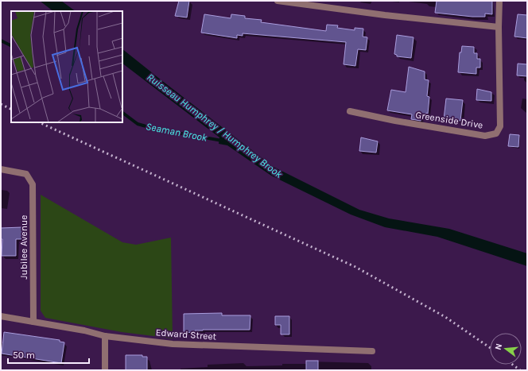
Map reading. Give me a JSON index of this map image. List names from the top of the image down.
{
  "streets": {
    "street": ["Greenside Drive", "Jubilee Avenue", "Edward Street"]
  },
  "crossings": [
    ["Jubilee Avenue", "Edward Street"]
  ],
  "water": ["Ruisseau Humphrey / Humphrey Brook", "Seaman Brook"],
  "scale_bar": "50 m",
  "north": "left"
}
